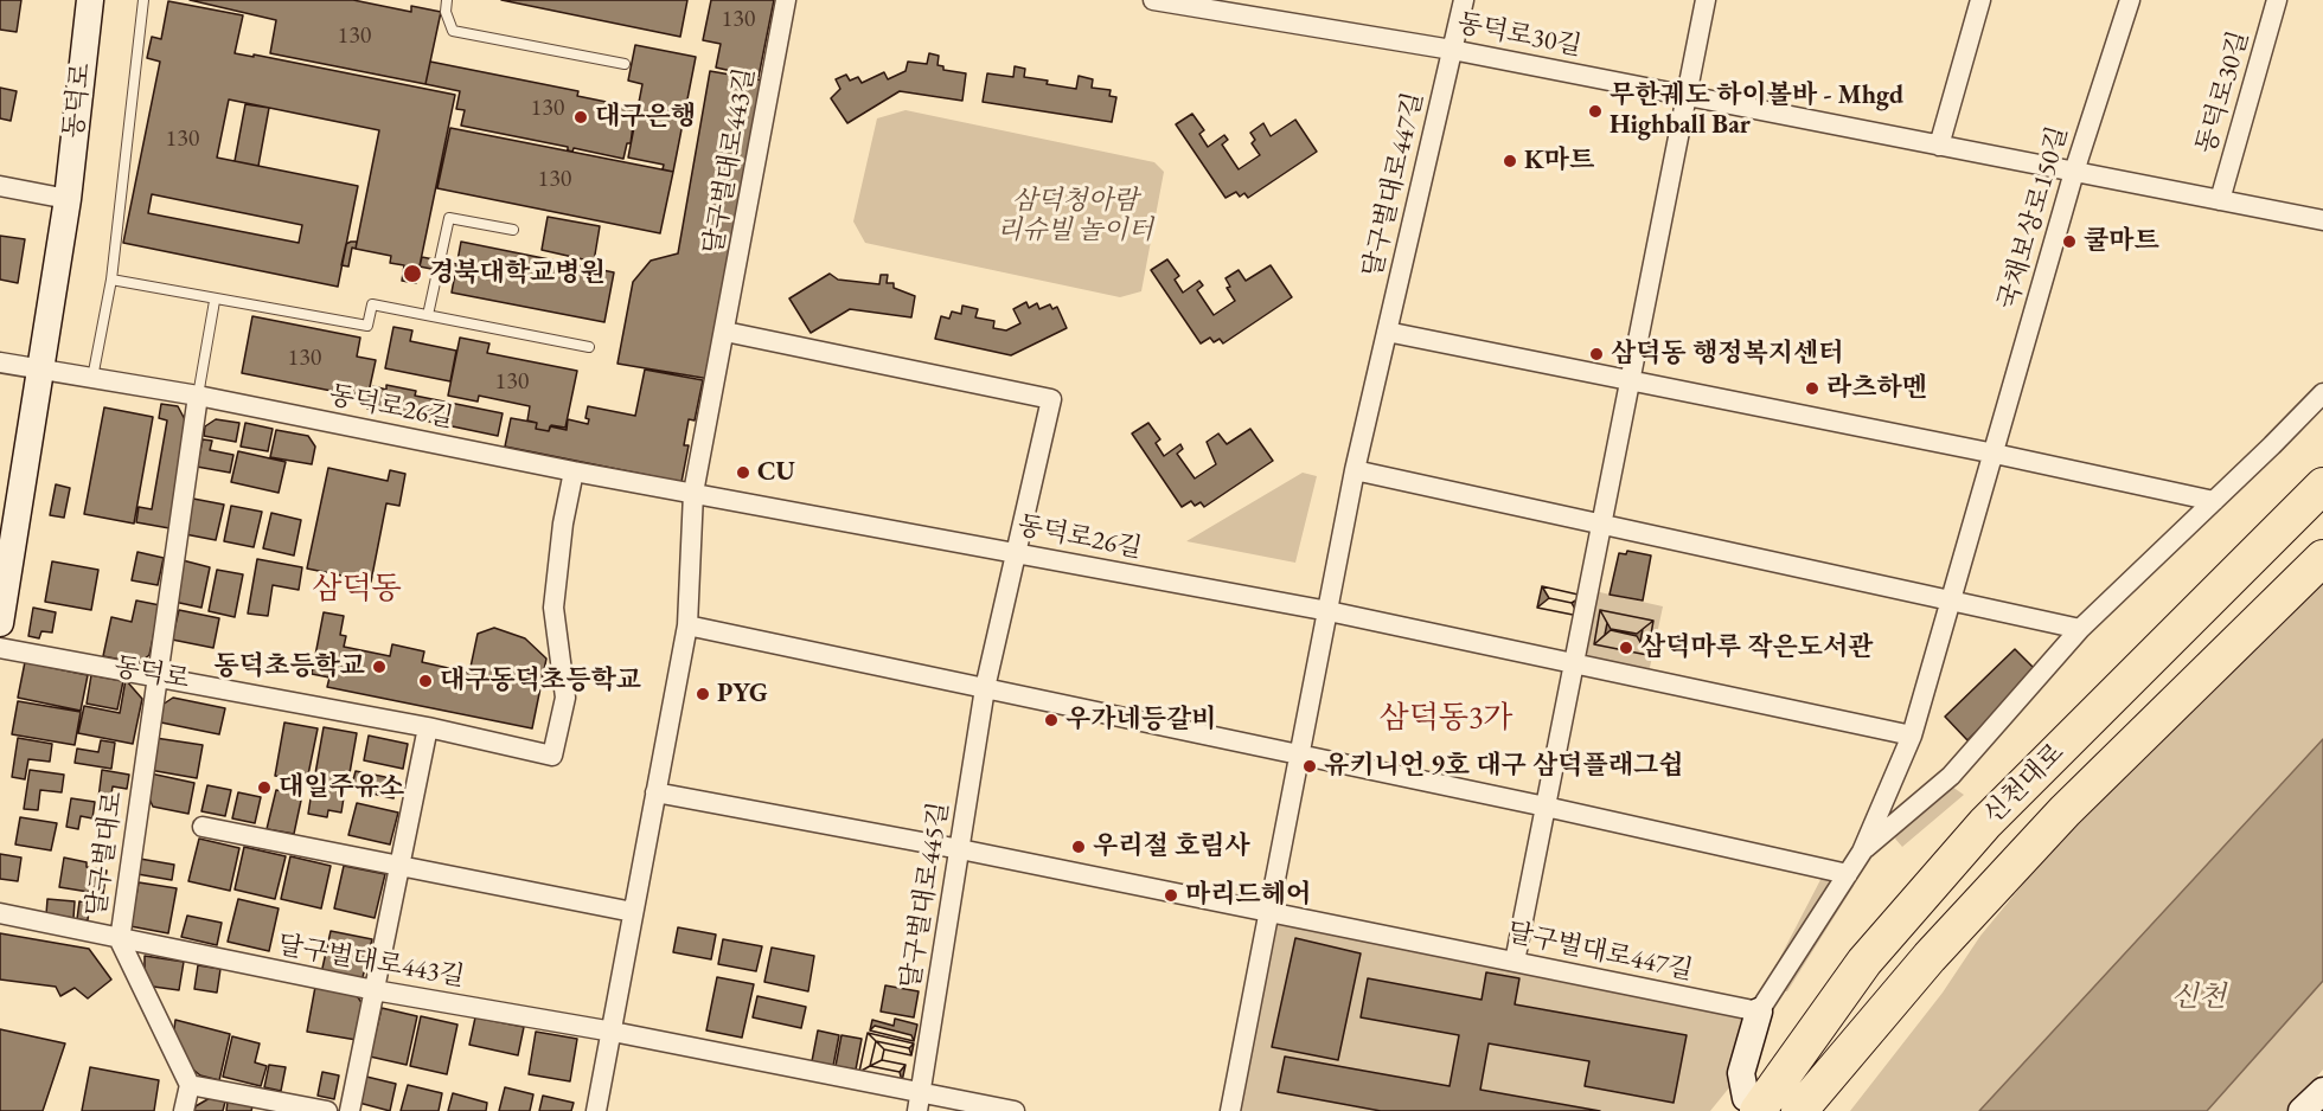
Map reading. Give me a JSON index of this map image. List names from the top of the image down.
{
  "streets": {
    "highway": ["신천대로"],
    "main road": ["동덕로"],
    "street": [
      "동덕로30길",
      "달구벌대로443길",
      "달구벌대로447길",
      "국채보상로150길",
      "동덕로26길",
      "달구벌대로",
      "달구벌대로445길"
    ]
  },
  "crossings": [
    ["동덕로30길", "달구벌대로447길"],
    ["동덕로30길", "국채보상로150길"],
    ["동덕로", "동덕로26길"],
    ["동덕로", "달구벌대로"],
    ["달구벌대로443길", "동덕로26길"],
    ["달구벌대로443길", "달구벌대로"],
    ["달구벌대로443길", "달구벌대로445길"],
    ["달구벌대로447길", "동덕로26길"],
    ["국채보상로150길", "동덕로26길"],
    ["동덕로26길", "달구벌대로445길"]
  ],
  "districts": ["삼덕동", "삼덕동3가"],
  "water": ["신천"],
  "parks": ["삼덕청아람 리슈빌 놀이터"],
  "places": [
    "무한궤도 하이볼바 - Mhgd Highball Bar",
    "대구은행",
    "K마트",
    "쿨마트",
    "경북대학교병원",
    "삼덕동 행정복지센터",
    "라츠하멘",
    "CU",
    "삼덕마루 작은도서관",
    "동덕초등학교",
    "대구동덕초등학교",
    "PYG",
    "우가네등갈비",
    "유키니언 9호 대구 삼덕플래그쉽",
    "대일주유소",
    "우리절 호림사",
    "마리드헤어"
  ],
  "house_numbers": [
    "130",
    "130",
    "130",
    "130",
    "130",
    "130",
    "130"
  ]
}
